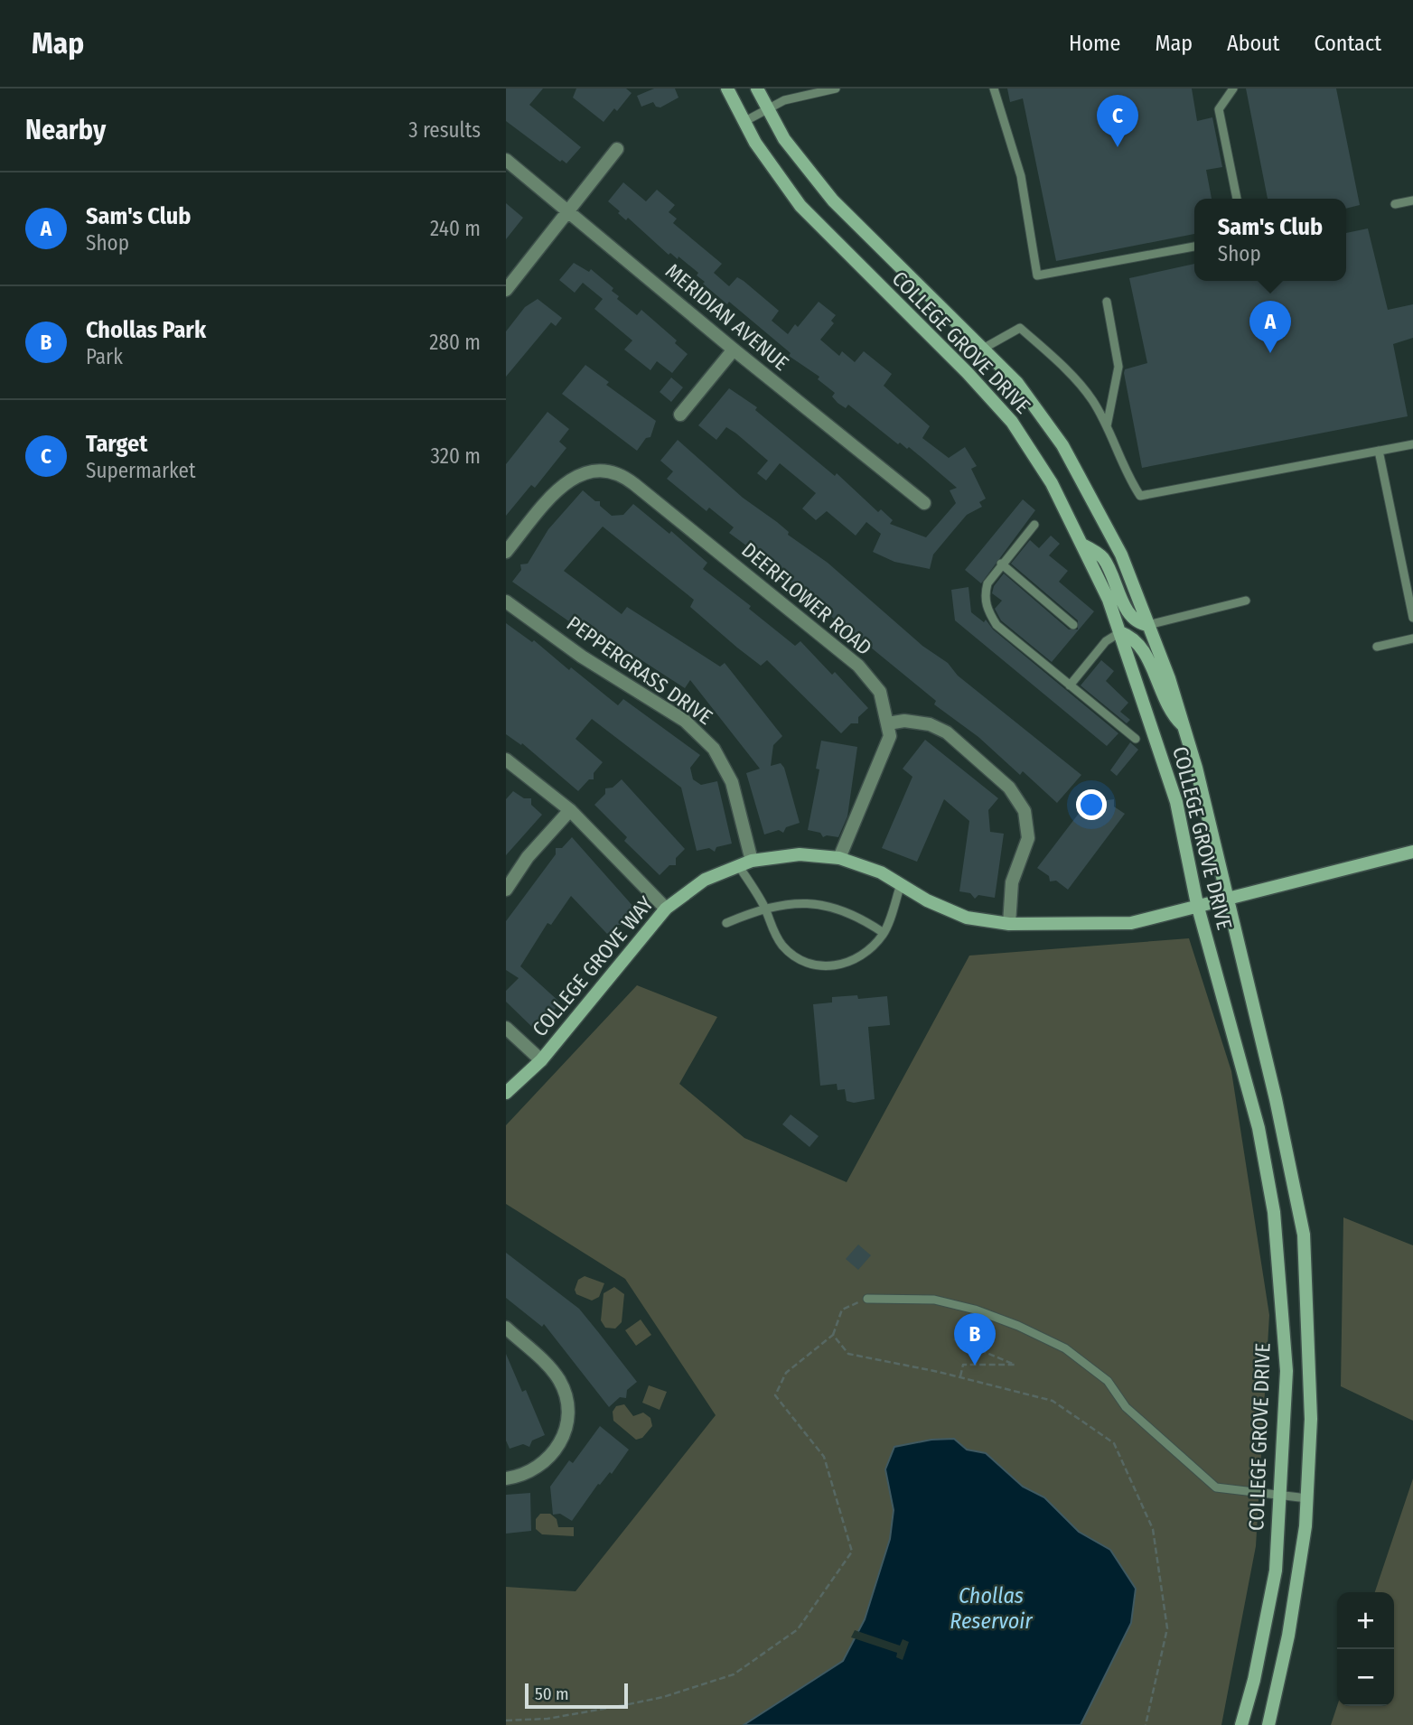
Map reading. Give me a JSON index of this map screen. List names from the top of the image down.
{
  "streets": {
    "main road": ["COLLEGE GROVE DRIVE", "COLLEGE GROVE WAY"],
    "street": ["MERIDIAN AVENUE", "DEERFLOWER ROAD", "PEPPERGRASS DRIVE"]
  },
  "crossings": [
    ["COLLEGE GROVE DRIVE", "COLLEGE GROVE WAY"],
    ["DEERFLOWER ROAD", "COLLEGE GROVE WAY"],
    ["PEPPERGRASS DRIVE", "COLLEGE GROVE WAY"]
  ],
  "water": ["Chollas Reservoir"],
  "scale_bar": "50 m",
  "page": {
    "header": "Map",
    "nav": [
      "Home",
      "Map",
      "About",
      "Contact"
    ],
    "heading": ["Nearby", "3 results"],
    "pins": ["C", "A", "B"],
    "list": [
      {
        "mark": "A",
        "name": "Sam's Club",
        "note": "Shop",
        "value": "240 m"
      },
      {
        "mark": "B",
        "name": "Chollas Park",
        "note": "Park",
        "value": "280 m"
      },
      {
        "mark": "C",
        "name": "Target",
        "note": "Supermarket",
        "value": "320 m"
      }
    ],
    "popup": ["Sam's Club", "Shop"],
    "map_buttons": ["+", "−"],
    "scale": "50 m"
  }
}
